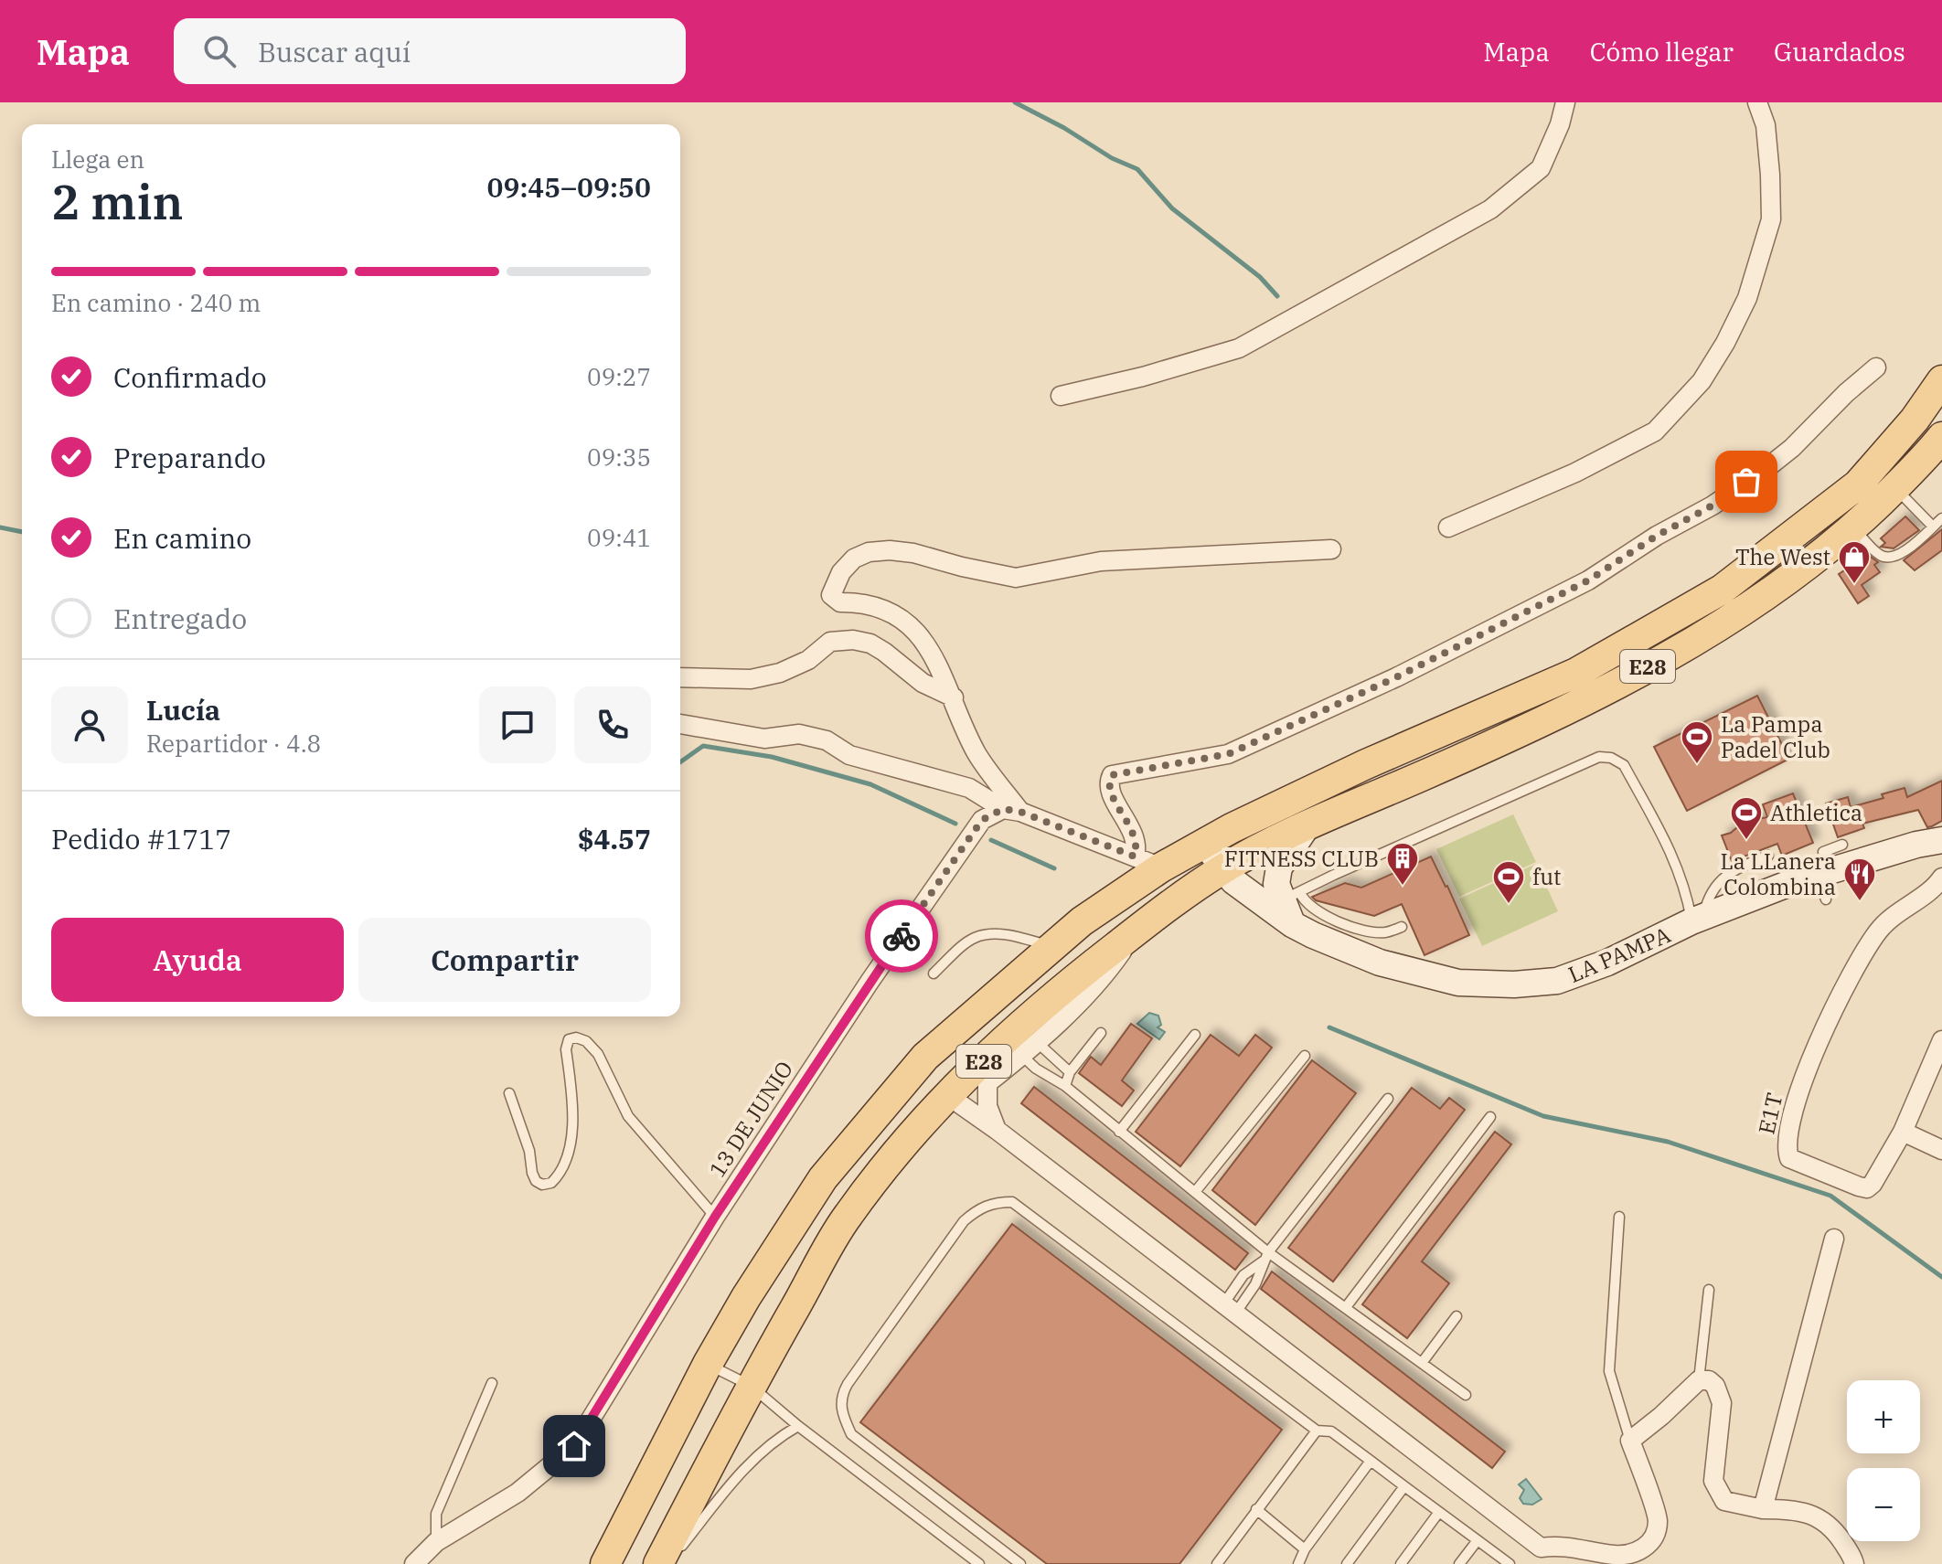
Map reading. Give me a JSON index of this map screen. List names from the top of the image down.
{
  "streets": {
    "main road": ["E28"],
    "street": ["LA PAMPA", "E1T", "13 DE JUNIO"]
  },
  "crossings": [
    ["E28", "LA PAMPA"]
  ],
  "places": {
    "shop": ["The West"],
    "sports": ["La Pampa Padel Club", "Athletica", "fut"],
    "building": ["FITNESS CLUB"],
    "restaurant": ["La LLanera Colombina"]
  },
  "page": {
    "header": "Mapa",
    "search": "Buscar aquí",
    "nav": ["Mapa", "Cómo llegar", "Guardados"],
    "heading": ["2 min", "Llega en", "09:45–09:50"],
    "panel": [
      "Lucía",
      "Repartidor · 4.8",
      "Pedido #1717",
      "$4.57"
    ],
    "bar": "En camino · 240 m",
    "list": [
      ["Confirmado", "09:27"],
      ["Preparando", "09:35"],
      ["En camino", "09:41"],
      "Entregado"
    ],
    "buttons": ["Ayuda", "Compartir"],
    "map_buttons": ["+", "−"]
  }
}
